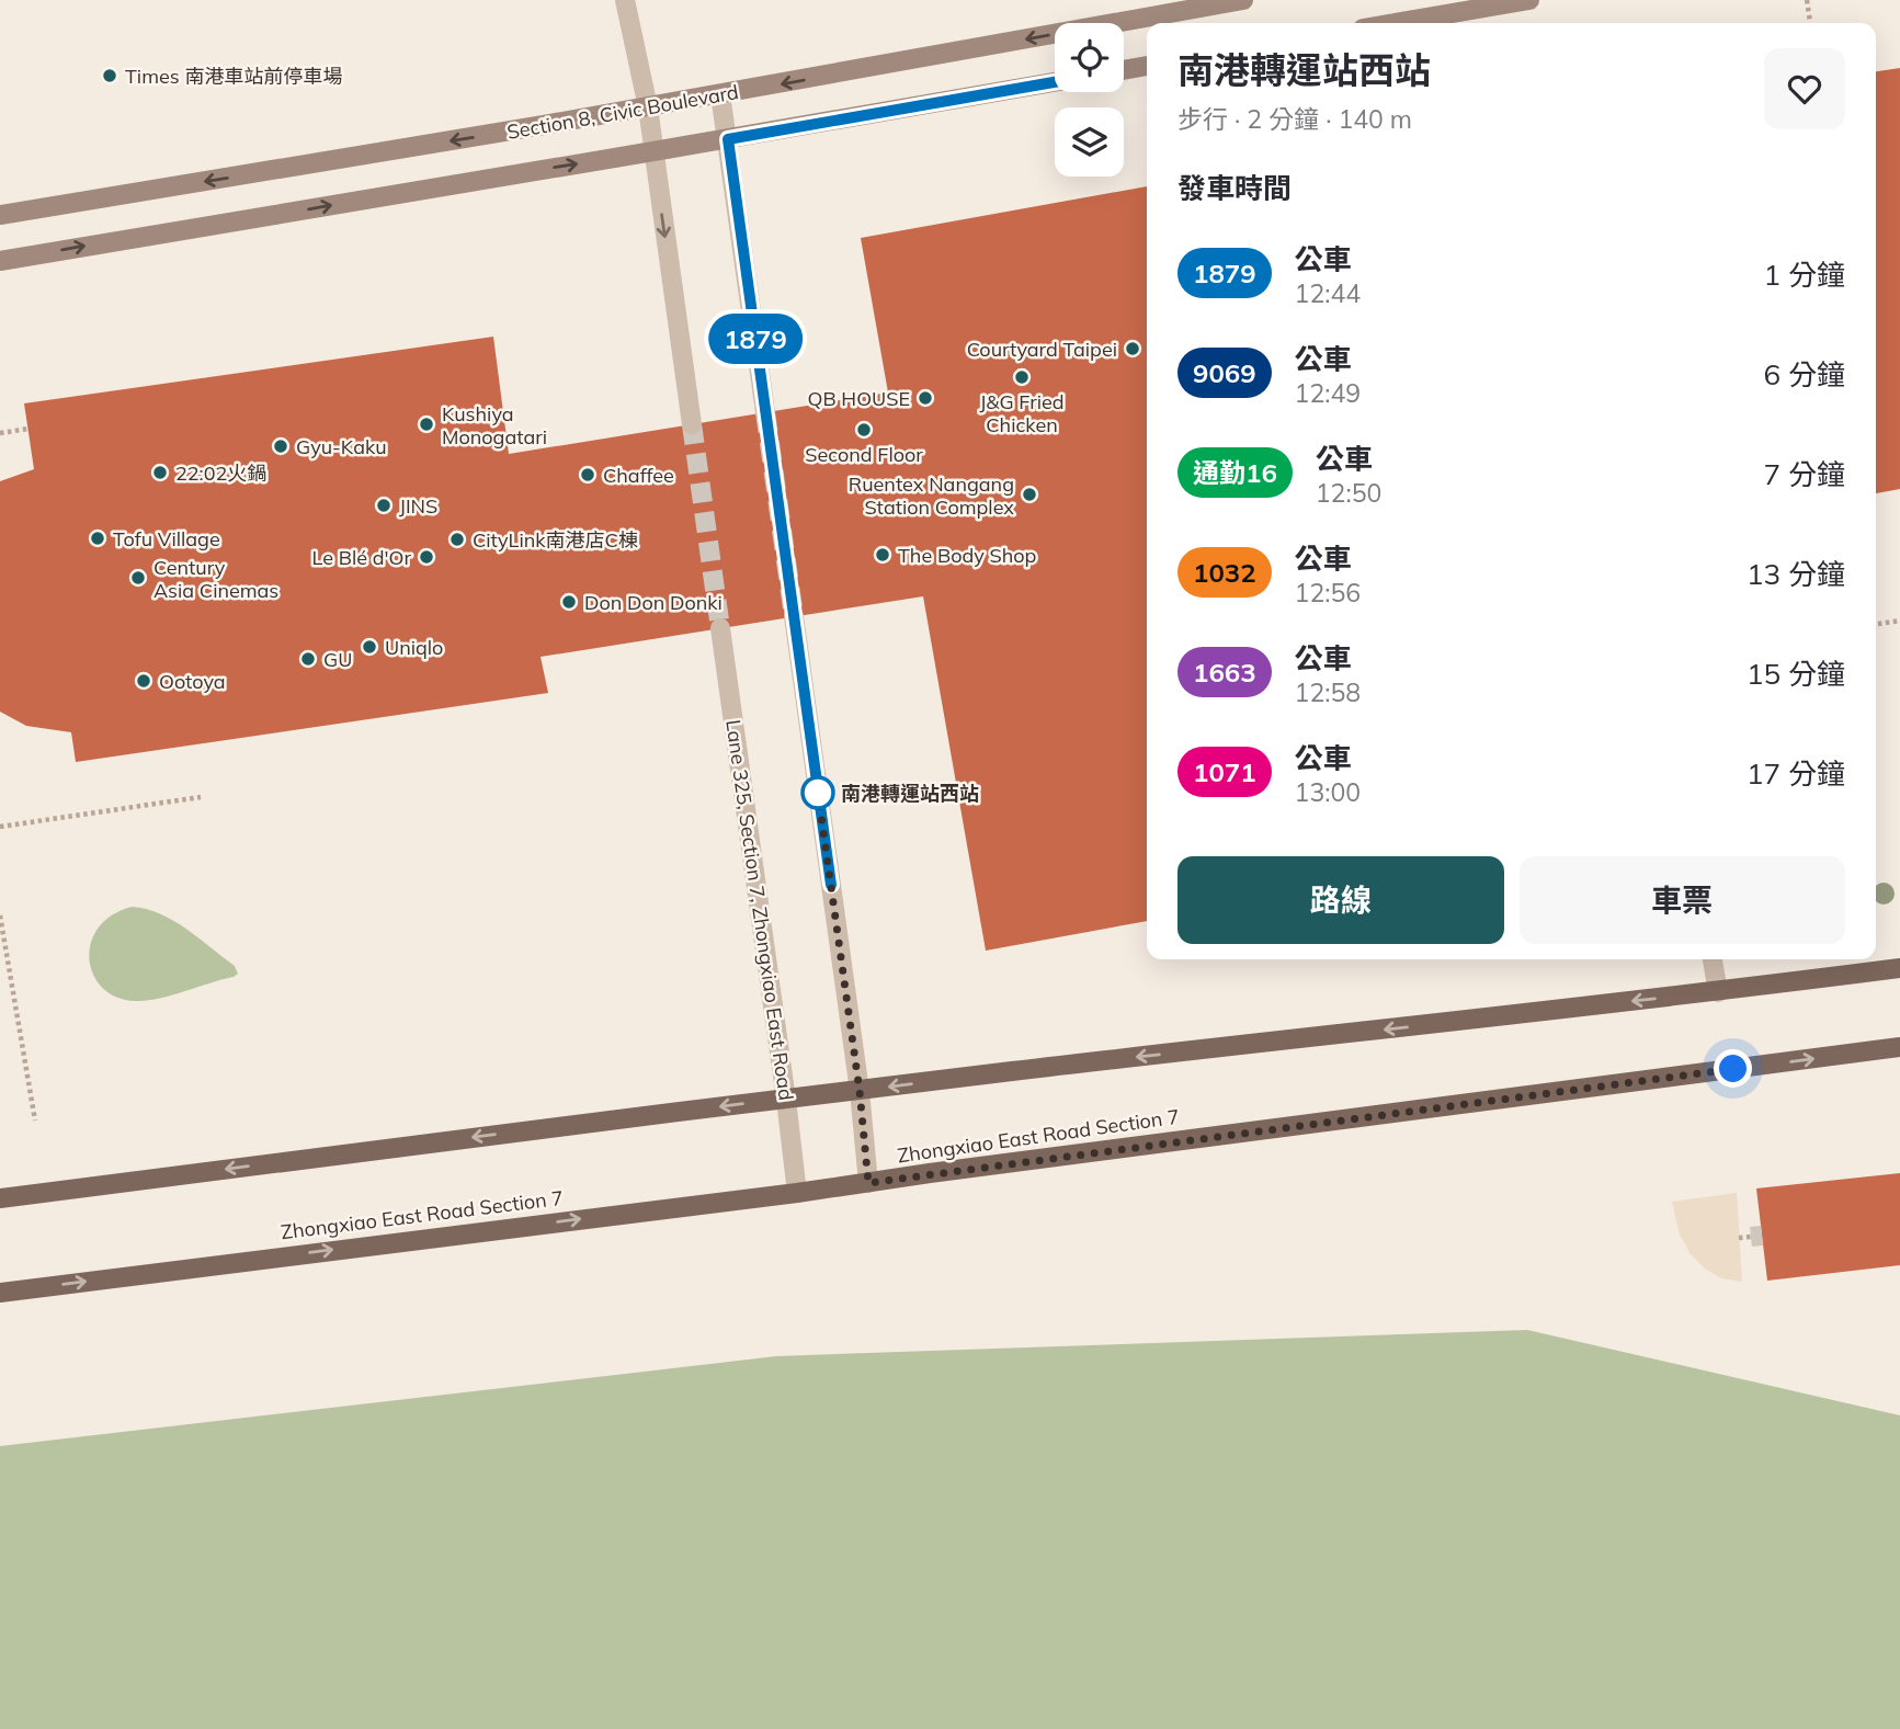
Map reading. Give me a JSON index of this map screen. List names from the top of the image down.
{
  "streets": {
    "main road": ["Zhongxiao East Road Section 7"],
    "street": ["Section 8, Civic Boulevard", "Lane 325, Section 7, Zhongxiao East Road"]
  },
  "crossings": [
    ["Lane 325, Section 7, Zhongxiao East Road", "Zhongxiao East Road Section 7"]
  ],
  "places": [
    "Times 南港車站前停車場",
    "Courtyard Taipei",
    "J&G Fried Chicken",
    "QB HOUSE",
    "Kushiya Monogatari",
    "Second Floor",
    "Gyu-Kaku",
    "22:02火鍋",
    "Chaffee",
    "Ruentex Nangang Station Complex",
    "JINS",
    "Tofu Village",
    "CityLink南港店C棟",
    "The Body Shop",
    "Le Blé d'Or",
    "Century Asia Cinemas",
    "Don Don Donki",
    "Uniqlo",
    "GU",
    "Ootoya",
    "南港轉運站西站"
  ],
  "lines": ["bus line 1879"],
  "page": {
    "on_map": "1879",
    "heading": [
      ["南港轉運站西站", "步行 · 2 分鐘 · 140 m"],
      "發車時間"
    ],
    "list": [
      {
        "mark": "1879",
        "name": "公車",
        "note": "12:44",
        "value": "1 分鐘"
      },
      {
        "mark": "9069",
        "name": "公車",
        "note": "12:49",
        "value": "6 分鐘"
      },
      {
        "mark": "通勤16",
        "name": "公車",
        "note": "12:50",
        "value": "7 分鐘"
      },
      {
        "mark": "1032",
        "name": "公車",
        "note": "12:56",
        "value": "13 分鐘"
      },
      {
        "mark": "1663",
        "name": "公車",
        "note": "12:58",
        "value": "15 分鐘"
      },
      {
        "mark": "1071",
        "name": "公車",
        "note": "13:00",
        "value": "17 分鐘"
      }
    ],
    "buttons": ["路線", "車票"]
  }
}
